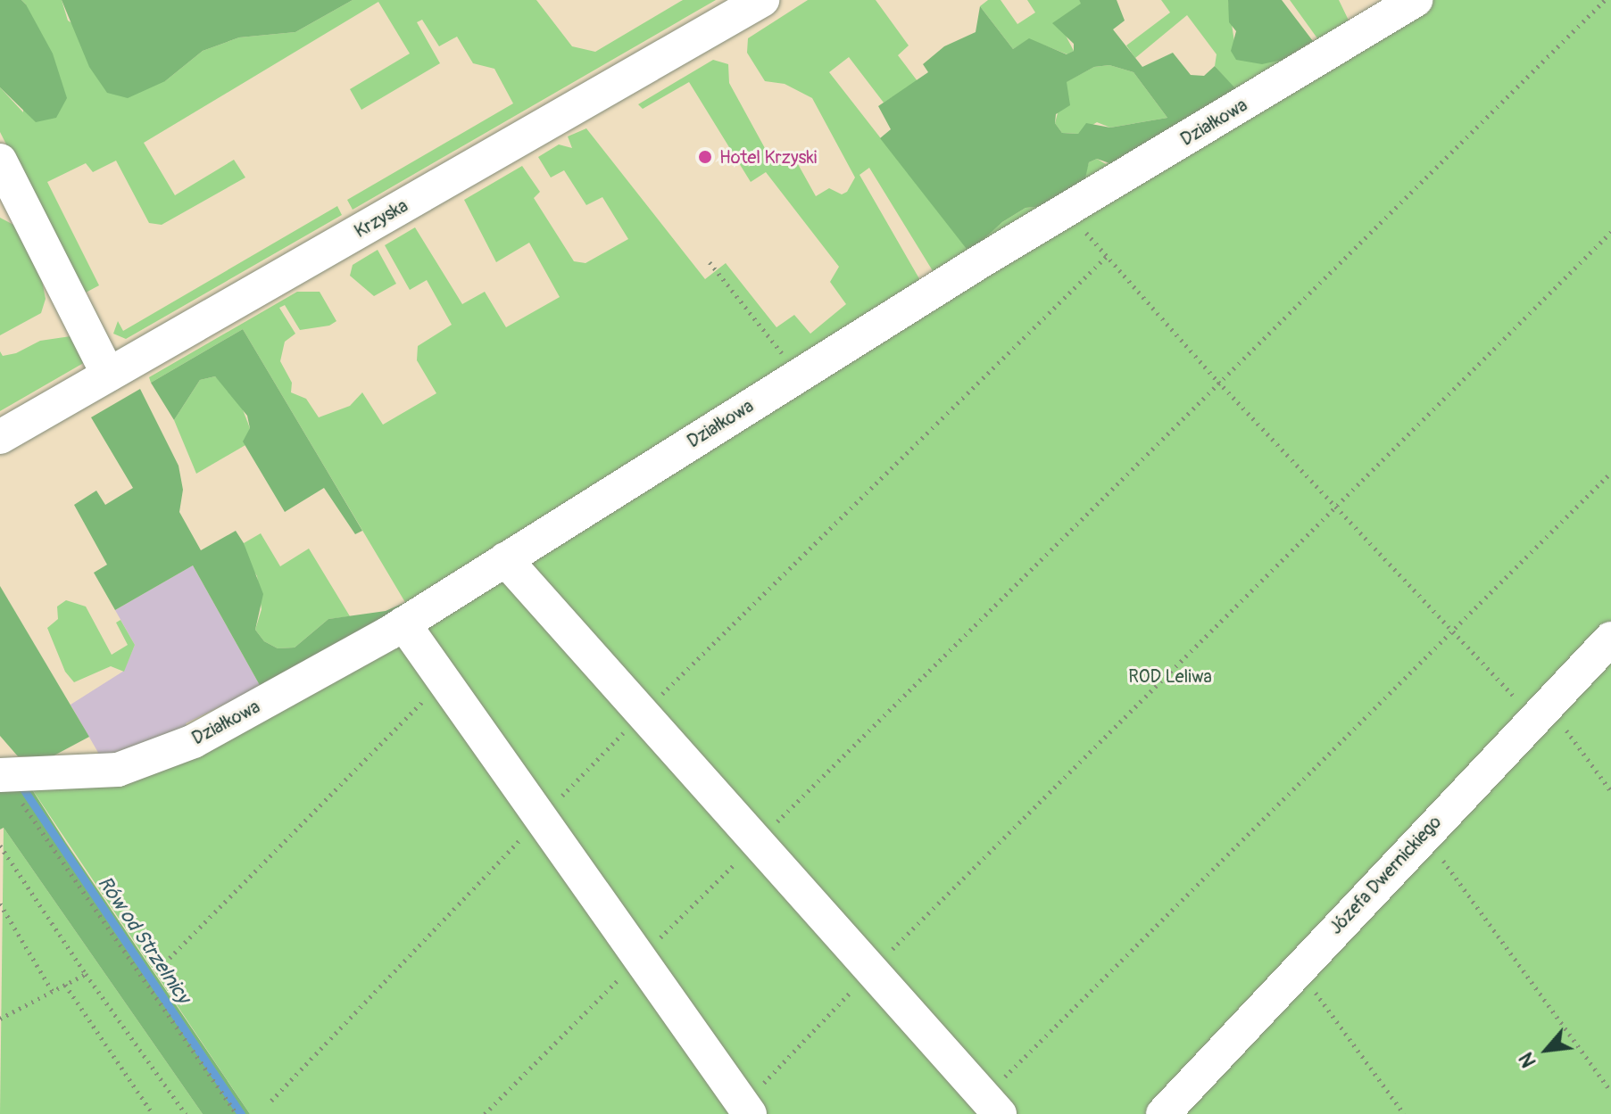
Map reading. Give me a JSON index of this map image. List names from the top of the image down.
{
  "streets": {
    "street": ["Działkowa", "Krzyska", "Józefa Dwernickiego"]
  },
  "water": ["Rów od Strzelnicy"],
  "parks": ["ROD Leliwa"],
  "places": ["Hotel Krzyski"],
  "north": "bottom left"
}
